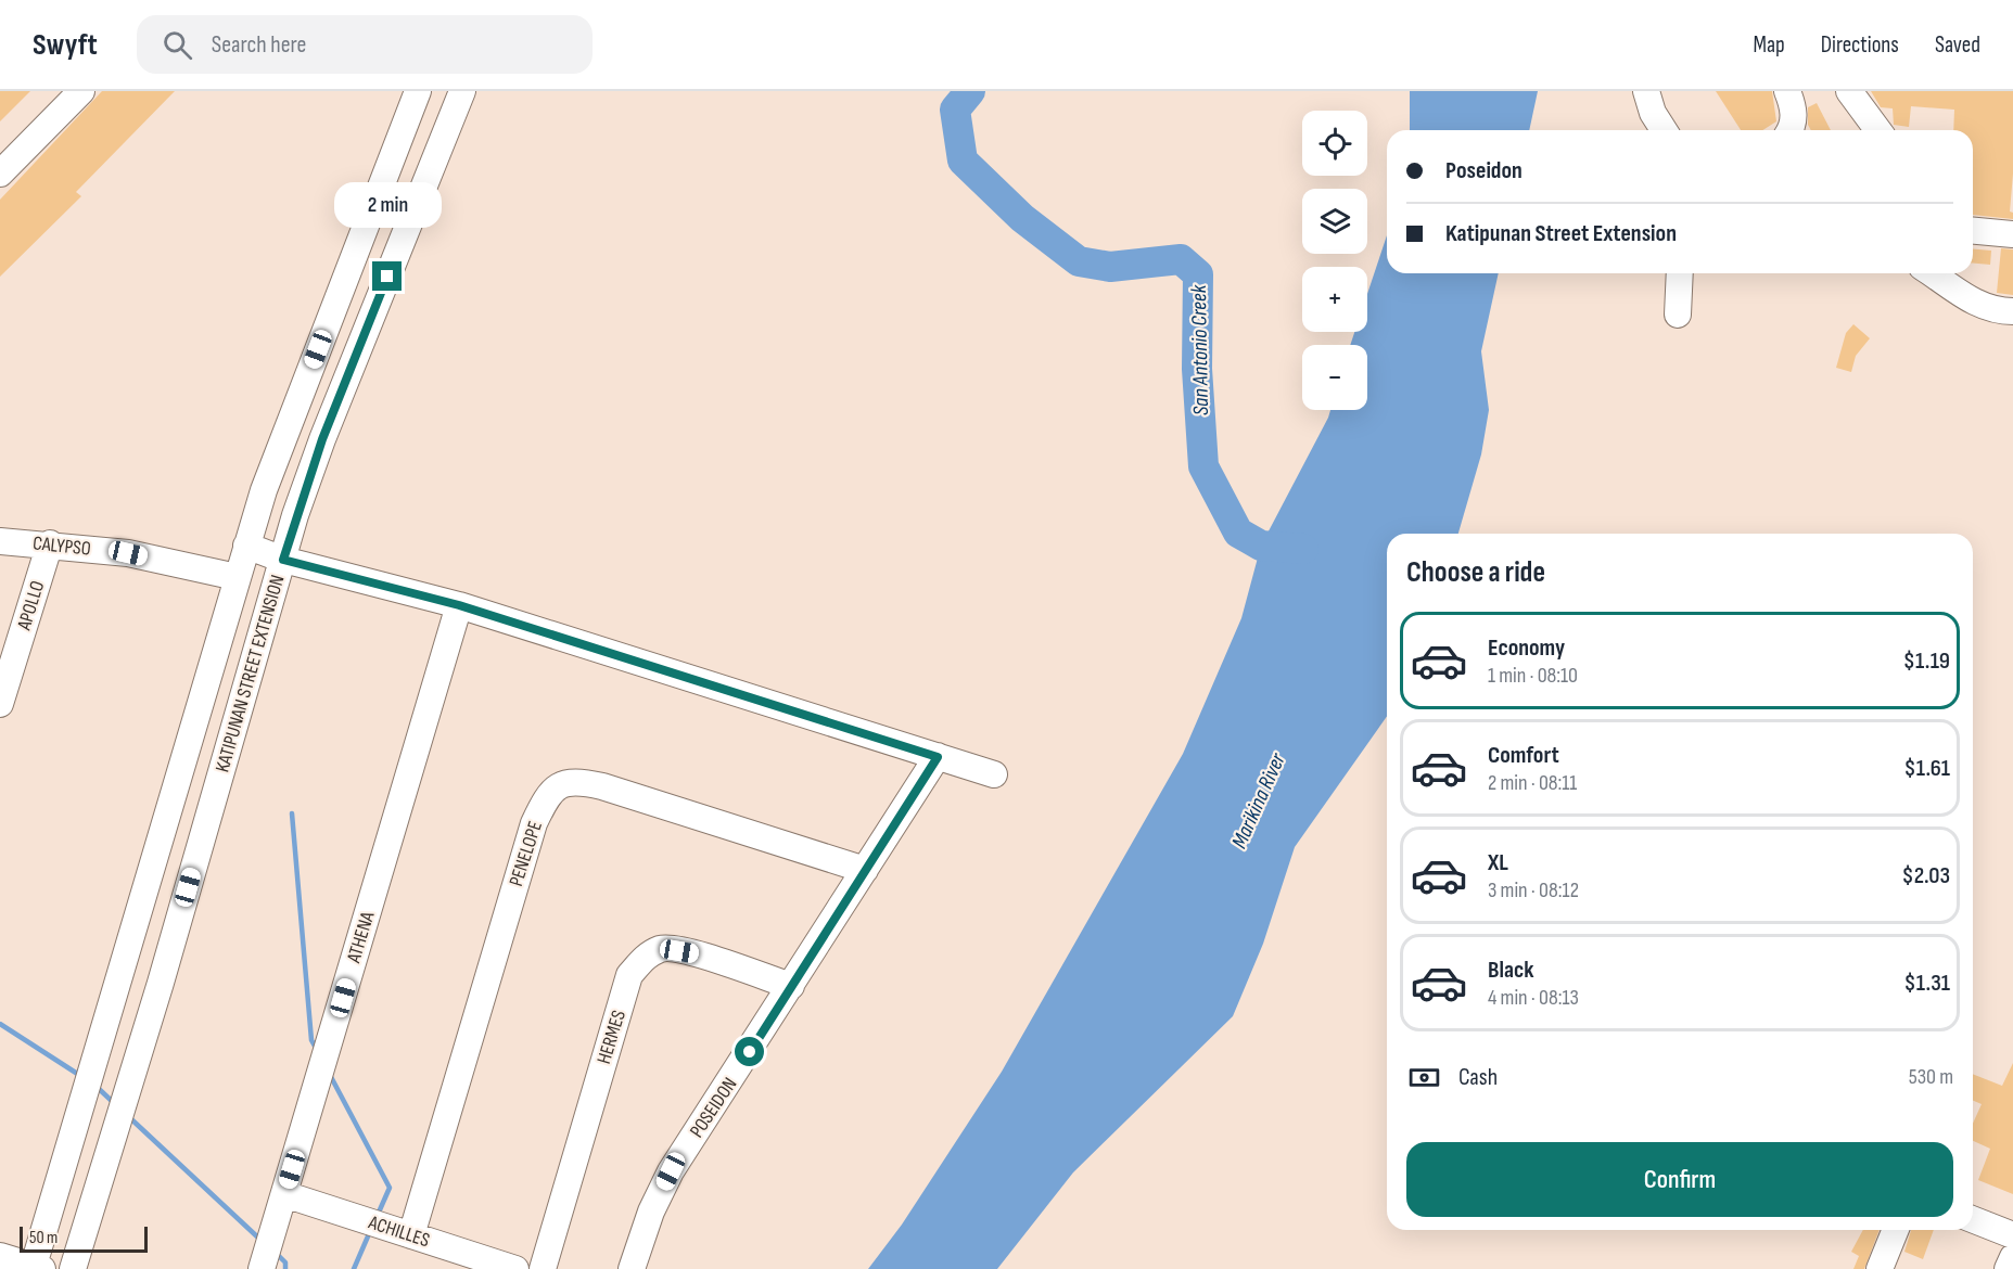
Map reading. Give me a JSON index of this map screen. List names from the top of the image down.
{
  "streets": {
    "street": [
      "CALYPSO",
      "APOLLO",
      "KATIPUNAN STREET EXTENSION",
      "PENELOPE",
      "ATHENA",
      "HERMES",
      "POSEIDON",
      "ACHILLES"
    ]
  },
  "crossings": [
    ["CALYPSO", "APOLLO"],
    ["CALYPSO", "KATIPUNAN STREET EXTENSION"],
    ["PENELOPE", "POSEIDON"],
    ["PENELOPE", "ACHILLES"],
    ["ATHENA", "ACHILLES"],
    ["HERMES", "POSEIDON"]
  ],
  "water": ["San Antonio Creek", "Marikina River"],
  "scale_bar": "50 m",
  "page": {
    "header": "Swyft",
    "search": "Search here",
    "nav": ["Map", "Directions", "Saved"],
    "map_buttons": ["+", "−"],
    "banner": ["Poseidon", "Katipunan Street Extension"],
    "bubble": "2 min",
    "heading": "Choose a ride",
    "list": [
      {
        "name": "Economy",
        "note": "1 min · 08:10",
        "value": "$1.19"
      },
      {
        "name": "Comfort",
        "note": "2 min · 08:11",
        "value": "$1.61"
      },
      {
        "name": "XL",
        "note": "3 min · 08:12",
        "value": "$2.03"
      },
      {
        "name": "Black",
        "note": "4 min · 08:13",
        "value": "$1.31"
      }
    ],
    "pay": ["Cash", "530 m"],
    "buttons": "Confirm",
    "scale": "50 m"
  }
}
